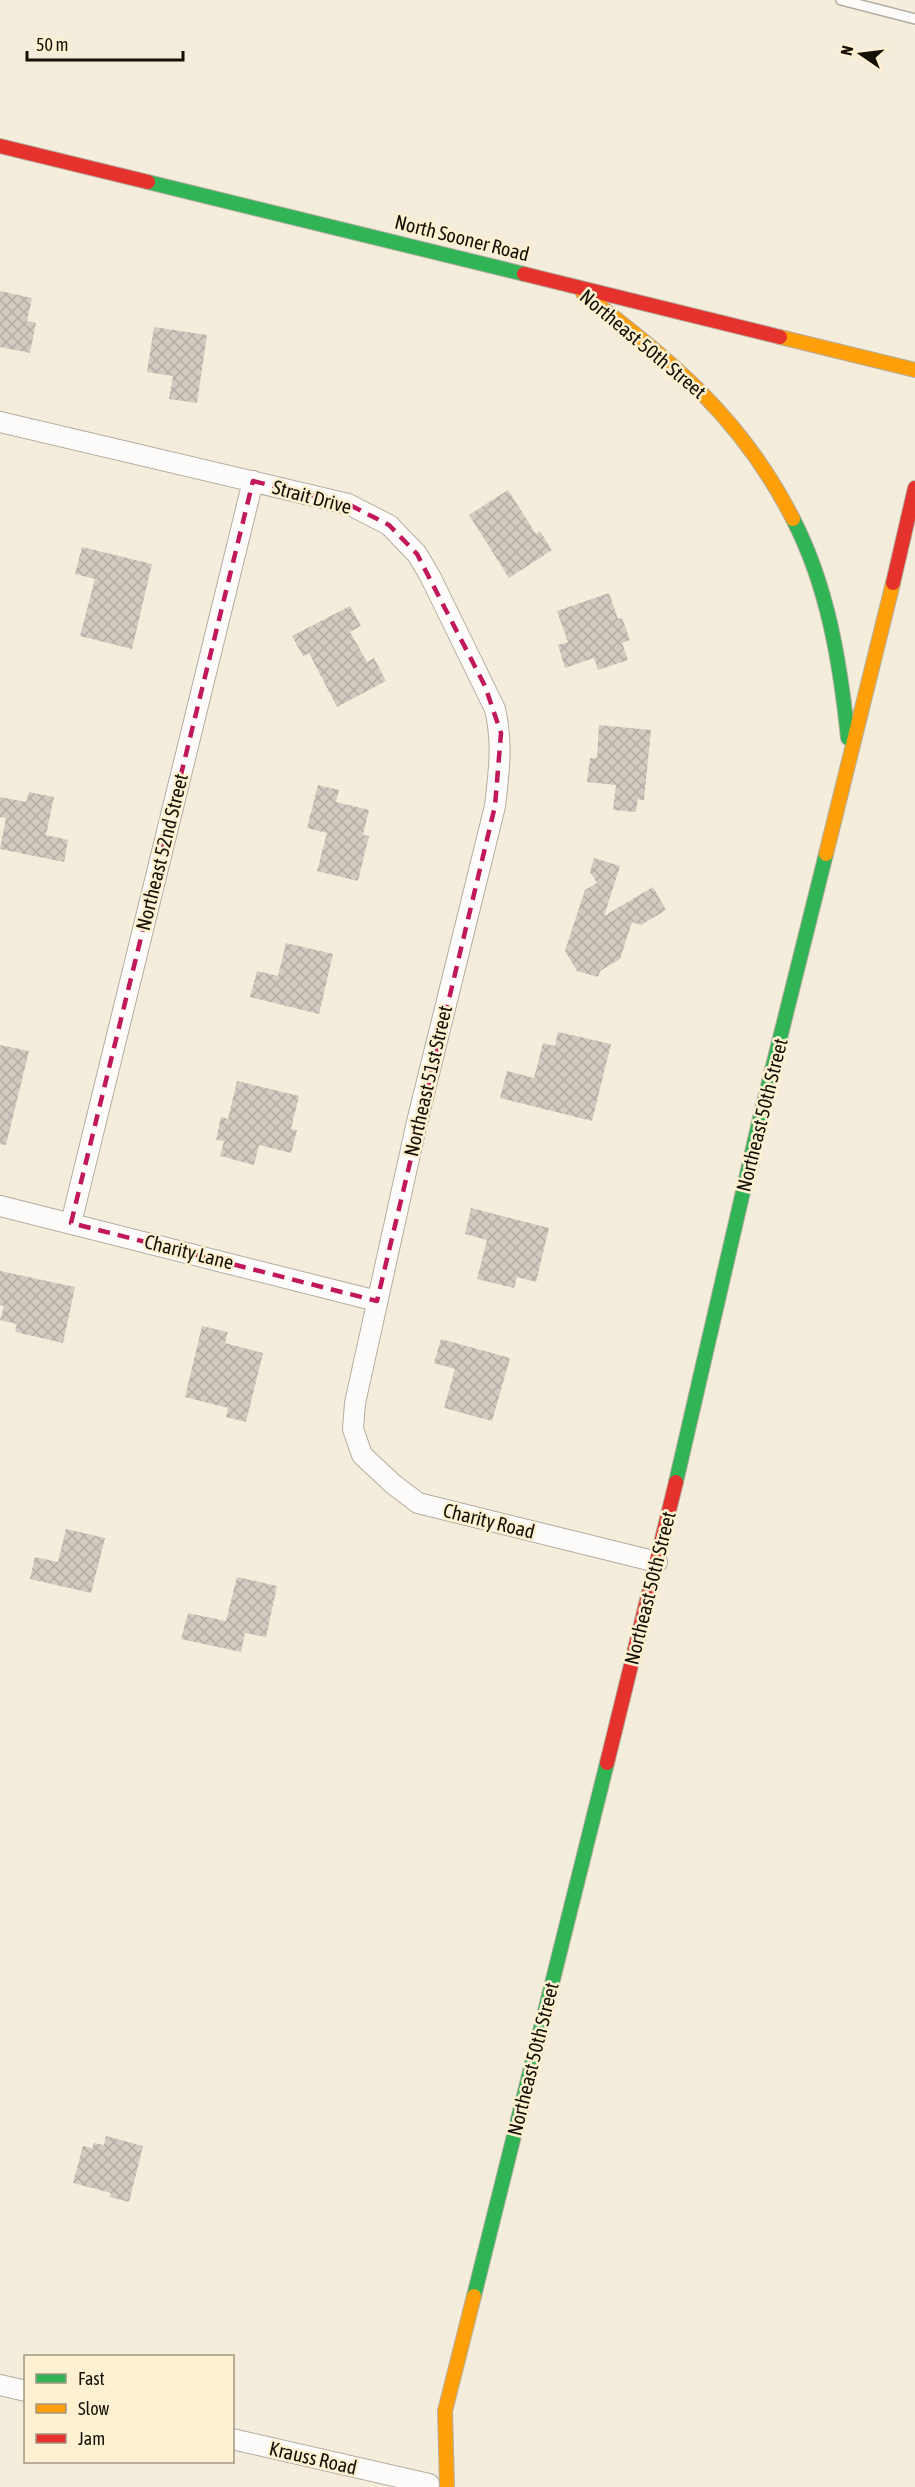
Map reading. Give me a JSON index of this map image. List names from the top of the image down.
{
  "streets": {
    "street": [
      "North Sooner Road",
      "Northeast 50th Street",
      "Strait Drive",
      "Northeast 52nd Street",
      "Northeast 51st Street",
      "Charity Lane",
      "Charity Road",
      "Krauss Road"
    ]
  },
  "crossings": [
    ["North Sooner Road", "Northeast 50th Street"],
    ["Northeast 50th Street", "Charity Road"],
    ["Northeast 50th Street", "Krauss Road"],
    ["Strait Drive", "Northeast 52nd Street"],
    ["Strait Drive", "Northeast 51st Street"],
    ["Northeast 52nd Street", "Charity Lane"],
    ["Northeast 51st Street", "Charity Lane"],
    ["Northeast 51st Street", "Charity Road"]
  ],
  "legend": ["Fast", "Slow", "Jam"],
  "scale_bar": "50 m",
  "north": "left"
}
